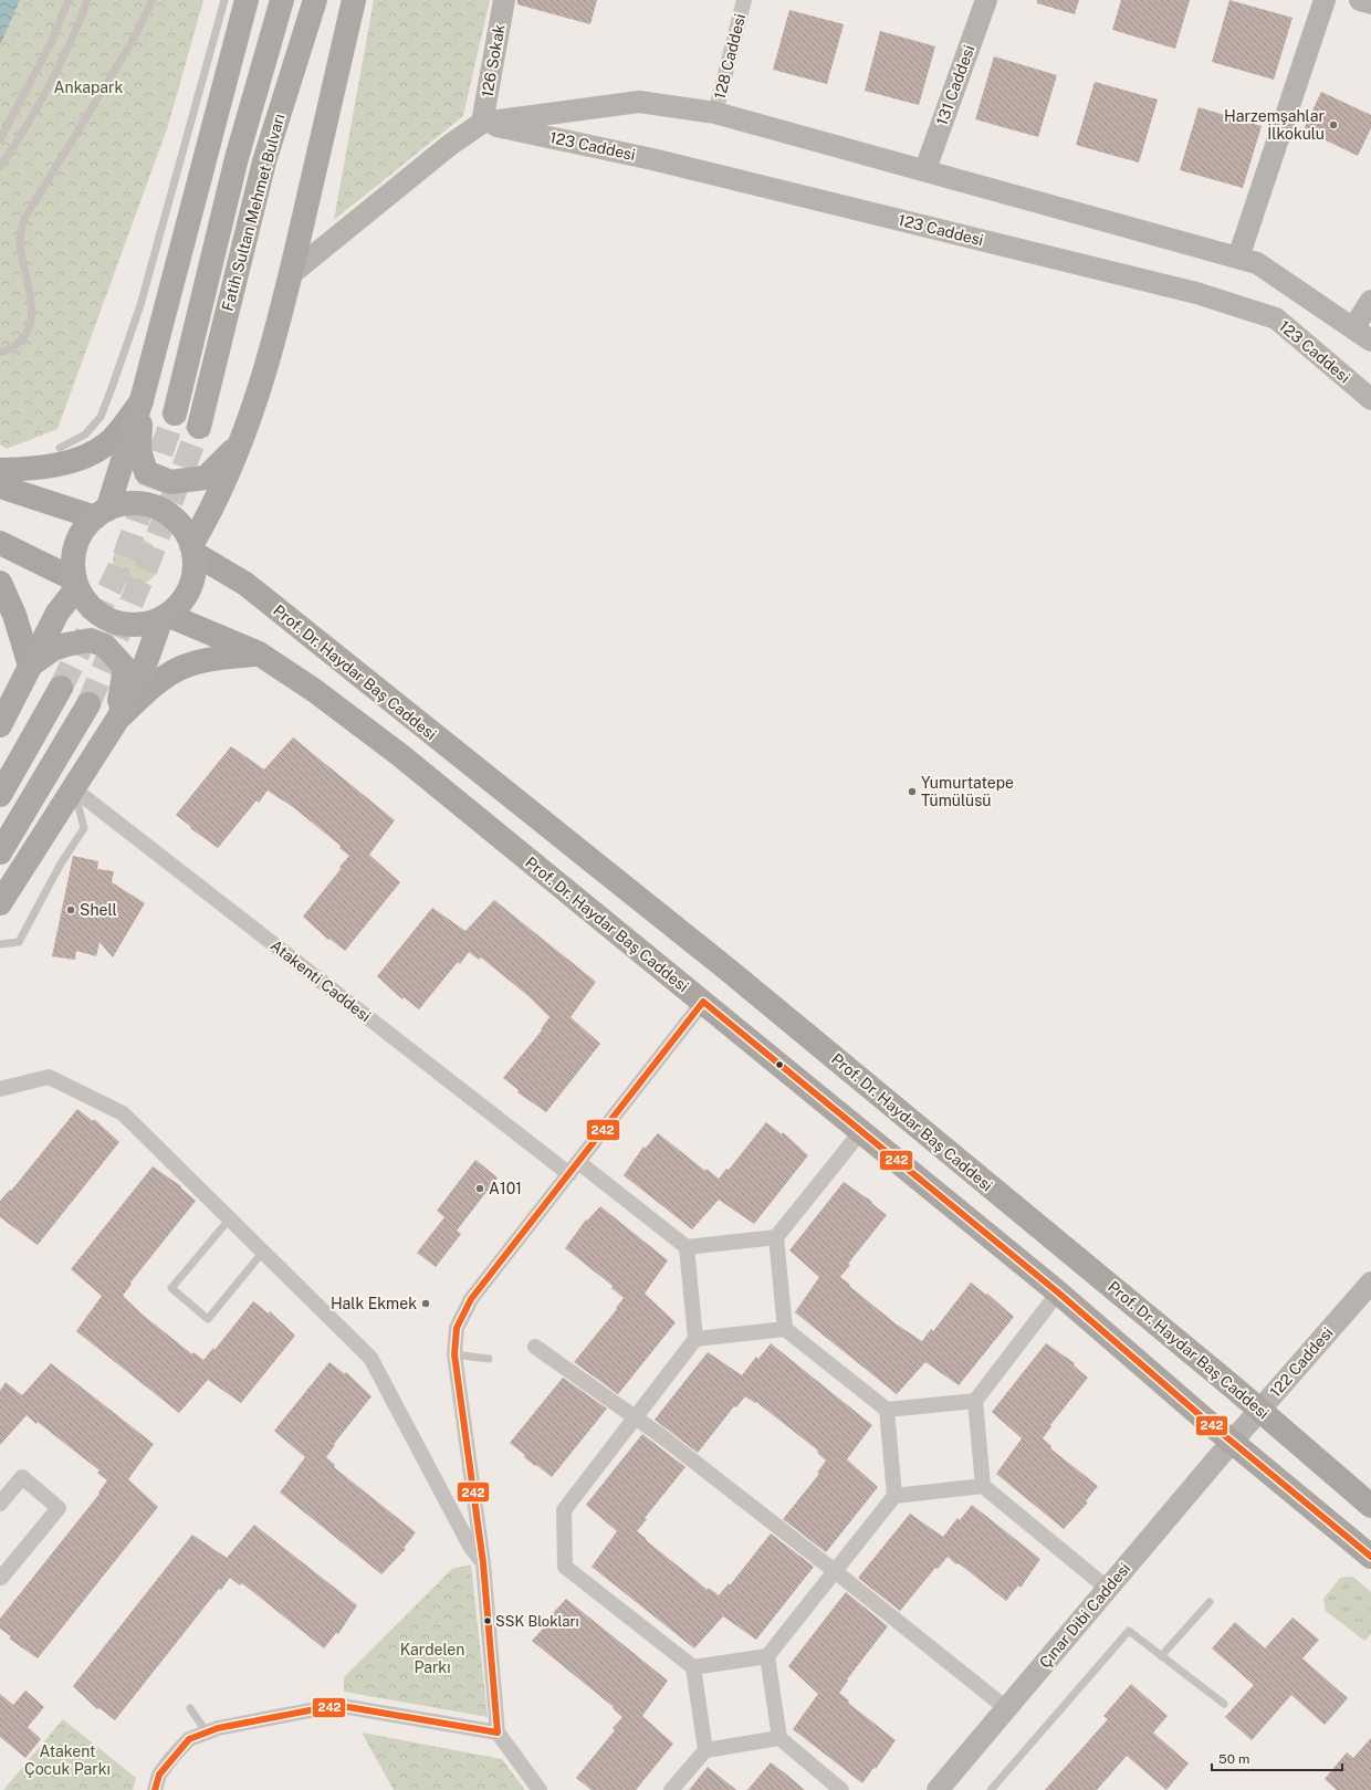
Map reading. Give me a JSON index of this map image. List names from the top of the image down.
{
  "streets": {
    "highway": ["Fatih Sultan Mehmet Bulvarı"],
    "main road": [
      "126 Sokak",
      "131 Caddesi",
      "123 Caddesi",
      "Prof. Dr. Haydar Baş Caddesi",
      "122 Caddesi",
      "Çınar Dibi Caddesi"
    ],
    "street": ["128 Caddesi", "Atakenti Caddesi"]
  },
  "crossings": [
    ["128 Caddesi", "123 Caddesi"],
    ["126 Sokak", "123 Caddesi"],
    ["131 Caddesi", "123 Caddesi"],
    ["Prof. Dr. Haydar Baş Caddesi", "122 Caddesi"],
    ["Prof. Dr. Haydar Baş Caddesi", "Çınar Dibi Caddesi"],
    ["122 Caddesi", "Çınar Dibi Caddesi"]
  ],
  "parks": ["Ankapark", "Kardelen Parkı", "Atakent Çocuk Parkı"],
  "places": [
    "Harzemşahlar İlkokulu",
    "Yumurtatepe Tümülüsü",
    "Shell",
    "A101",
    "Halk Ekmek",
    "SSK Blokları"
  ],
  "lines": ["transit line 242"],
  "scale_bar": "50 m"
}
